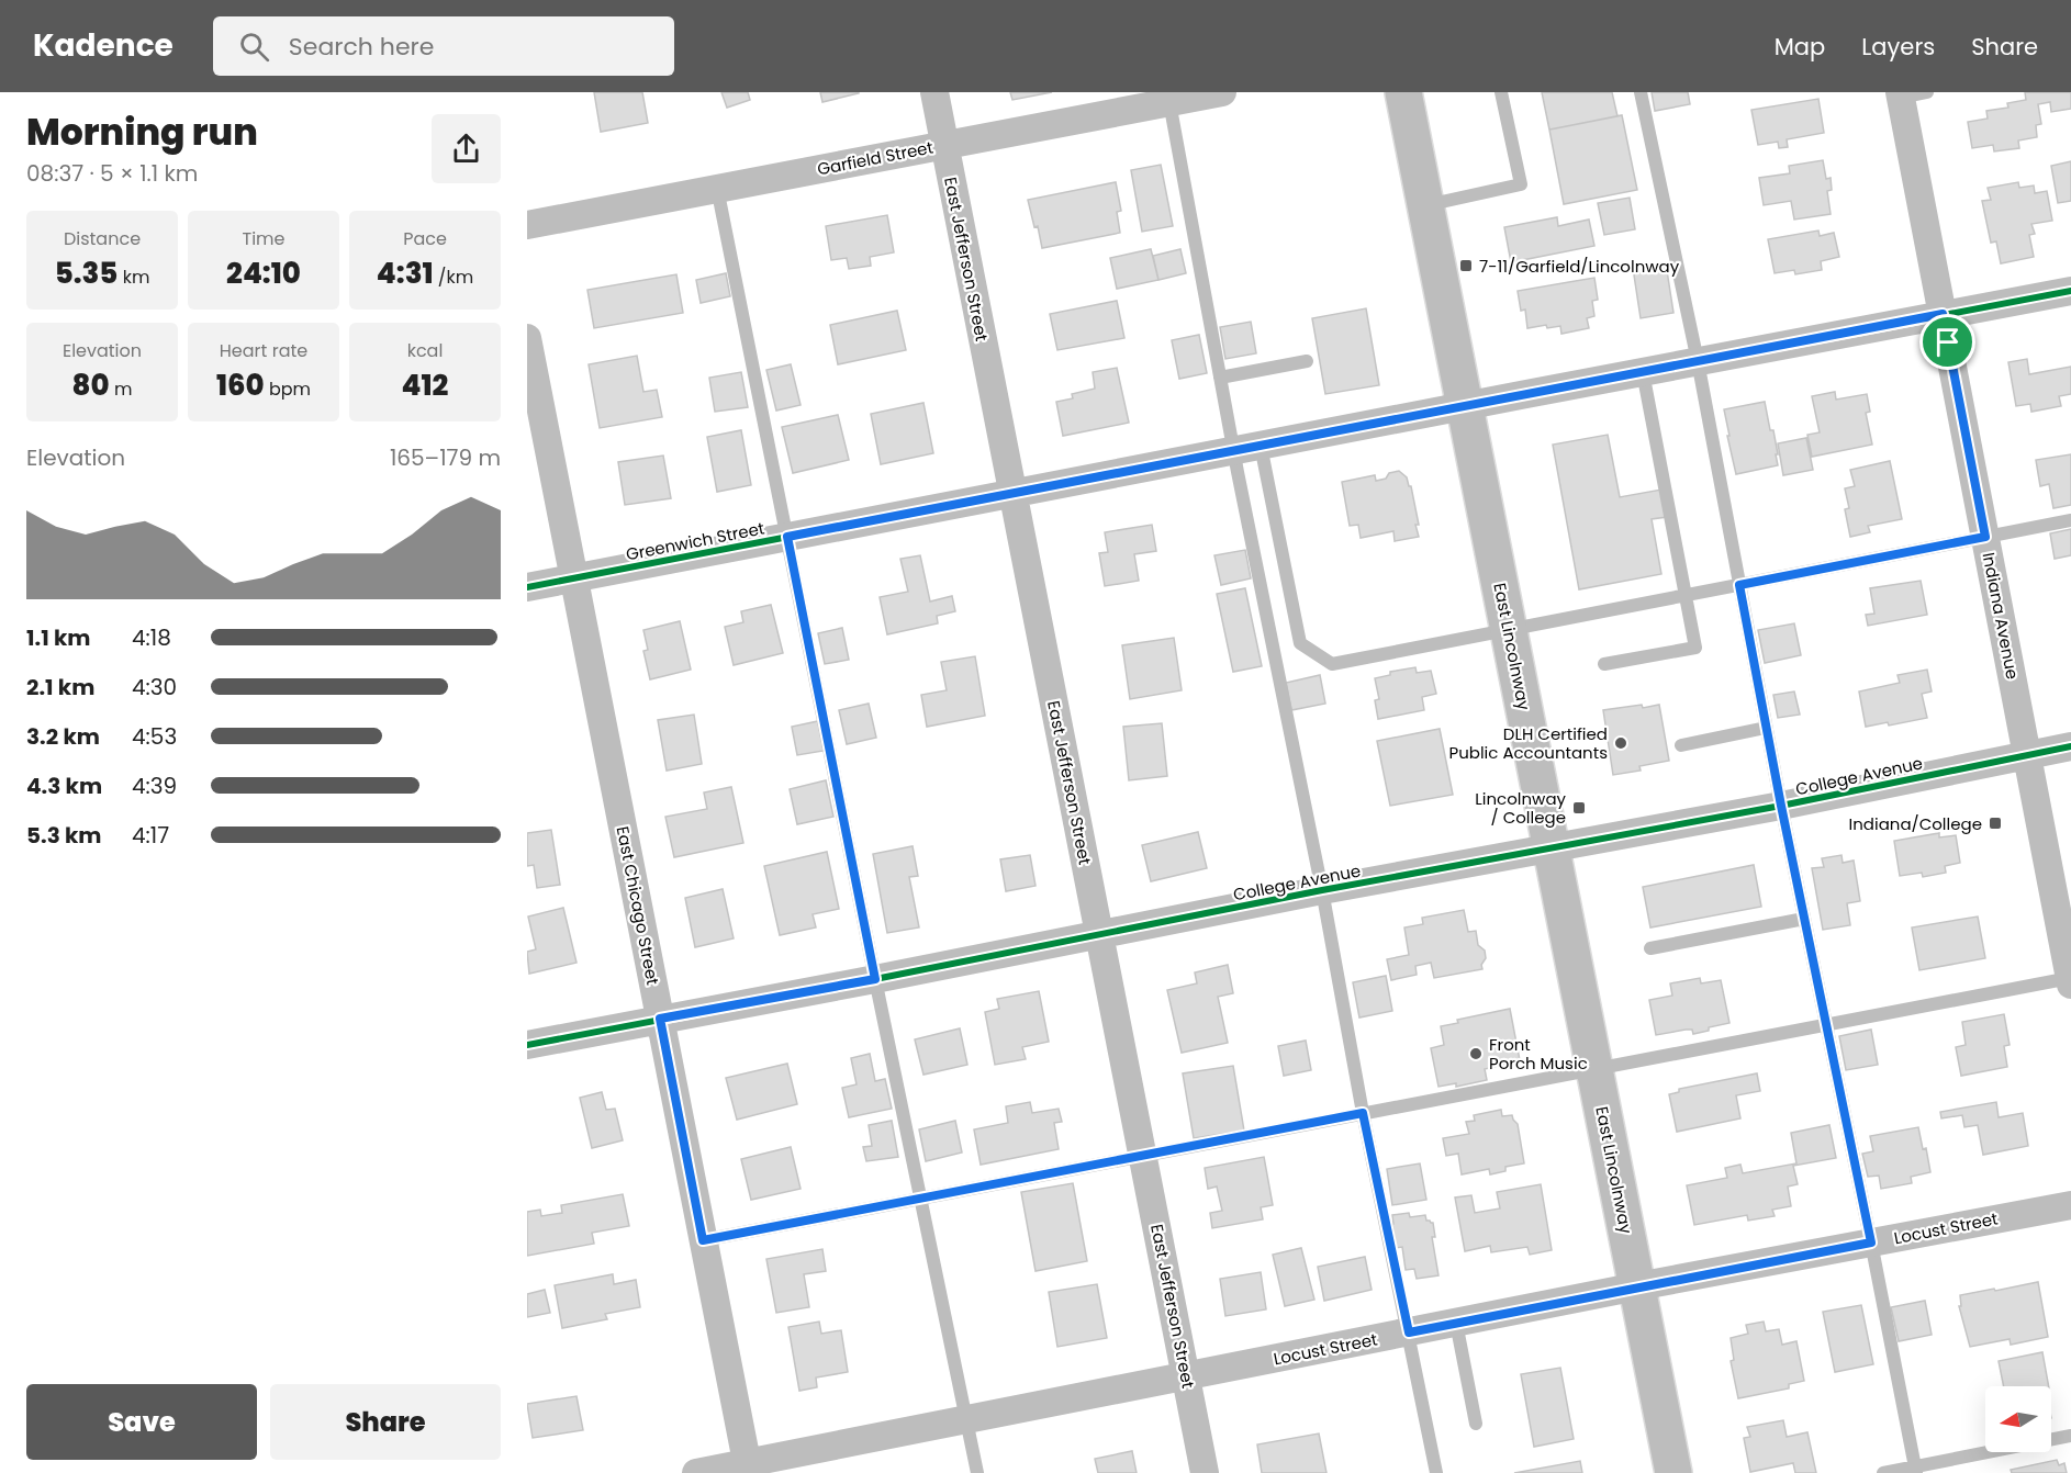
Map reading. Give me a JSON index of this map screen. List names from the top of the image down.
{
  "streets": {
    "main road": ["East Lincolnway"],
    "street": [
      "Garfield Street",
      "East Jefferson Street",
      "Greenwich Street",
      "Indiana Avenue",
      "College Avenue",
      "East Chicago Street",
      "Locust Street"
    ]
  },
  "crossings": [
    ["Garfield Street", "East Jefferson Street"],
    ["East Jefferson Street", "Greenwich Street"],
    ["East Jefferson Street", "College Avenue"],
    ["East Jefferson Street", "Locust Street"],
    ["Greenwich Street", "Indiana Avenue"],
    ["Greenwich Street", "East Lincolnway"],
    ["Greenwich Street", "East Chicago Street"],
    ["Indiana Avenue", "College Avenue"],
    ["East Lincolnway", "College Avenue"],
    ["East Lincolnway", "Locust Street"],
    ["College Avenue", "East Chicago Street"],
    ["East Chicago Street", "Locust Street"]
  ],
  "places": {
    "transit": ["7-11/Garfield/Lincolnway", "Lincolnway / College", "Indiana/College"],
    "other": ["DLH Certified Public Accountants", "Front Porch Music"]
  },
  "north": "left",
  "page": {
    "header": "Kadence",
    "search": "Search here",
    "nav": ["Map", "Layers", "Share"],
    "heading": ["Morning run", "08:37 · 5 × 1.1 km"],
    "stats": [
      ["Distance", "5.35 km"],
      ["Time", "24:10"],
      ["Pace", "4:31 /km"],
      ["Elevation", "80 m"],
      ["Heart rate", "160 bpm"],
      ["kcal", "412"]
    ],
    "chart": ["Elevation", "165–179 m"],
    "list": [
      {
        "name": "1.1 km",
        "note": "4:18"
      },
      {
        "name": "2.1 km",
        "note": "4:30"
      },
      {
        "name": "3.2 km",
        "note": "4:53"
      },
      {
        "name": "4.3 km",
        "note": "4:39"
      },
      {
        "name": "5.3 km",
        "note": "4:17"
      }
    ],
    "buttons": ["Save", "Share"]
  }
}
